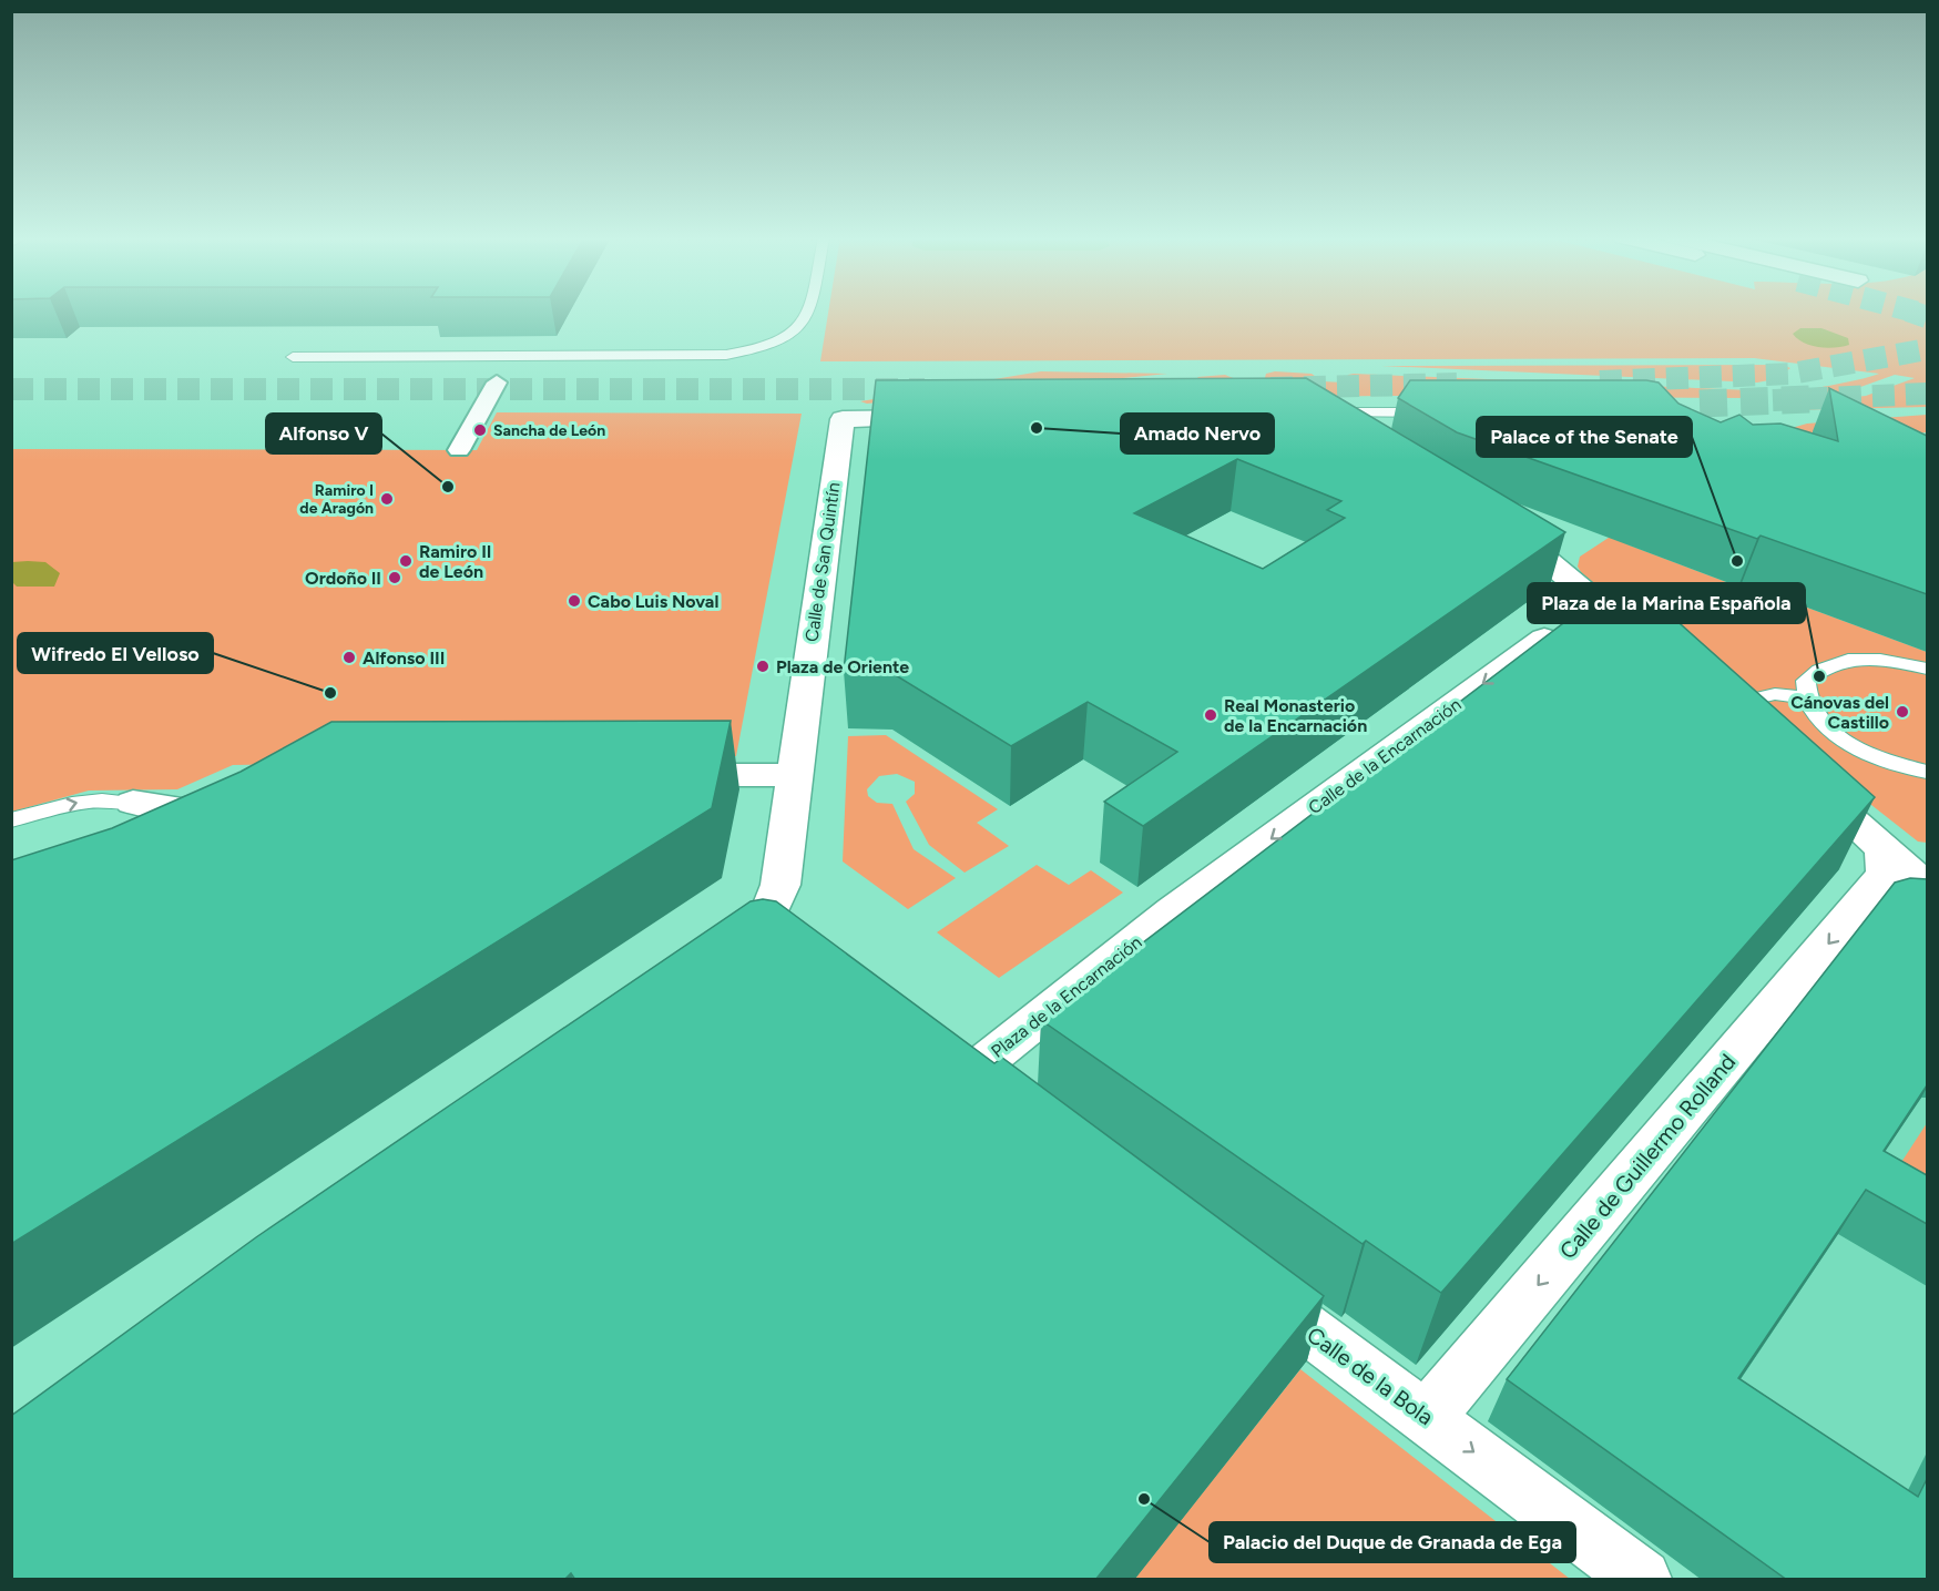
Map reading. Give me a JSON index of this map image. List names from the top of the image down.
{
  "streets": {
    "street": [
      "Calle de San Quintín",
      "Calle de la Encarnación",
      "Plaza de la Encarnación",
      "Calle de Guillermo Rolland",
      "Calle de la Bola"
    ]
  },
  "crossings": [
    ["Calle de la Encarnación", "Plaza de la Encarnación"],
    ["Calle de Guillermo Rolland", "Calle de la Bola"]
  ],
  "one_way": ["Calle de la Encarnación", "Calle de Guillermo Rolland", "Calle de la Bola"],
  "places": [
    "Amado Nervo",
    "Sancha de León",
    "Alfonso V",
    "Ramiro I de Aragón",
    "Ramiro II de León",
    "Palace of the Senate",
    "Ordoño II",
    "Cabo Luis Noval",
    "Alfonso III",
    "Plaza de Oriente",
    "Plaza de la Marina Española",
    "Wifredo El Velloso",
    "Cánovas del Castillo",
    "Real Monasterio de la Encarnación",
    "Palacio del Duque de Granada de Ega"
  ]
}
